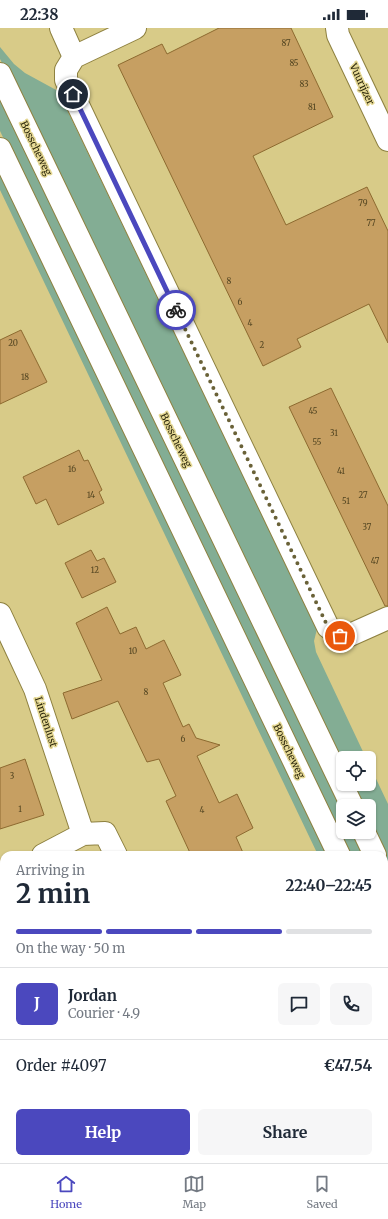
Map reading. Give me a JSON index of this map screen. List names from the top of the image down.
{
  "streets": {
    "main road": ["Vuurijzer", "Bosscheweg", "Lindenlust"]
  },
  "house_numbers": [
    "87",
    "85",
    "83",
    "81",
    "79",
    "77",
    "8",
    "6",
    "4",
    "20",
    "2",
    "18",
    "45",
    "31",
    "55",
    "16",
    "41",
    "14",
    "27",
    "51",
    "37",
    "47",
    "12",
    "10",
    "8",
    "6",
    "3",
    "1",
    "4"
  ],
  "page": {
    "status": "22:38",
    "heading": ["2 min", "Arriving in", "22:40–22:45"],
    "panel": [
      "Jordan",
      "Courier · 4.9",
      "Order #4097",
      "€47.54"
    ],
    "bar": "On the way · 50 m",
    "round": "J",
    "buttons": ["Help", "Share"],
    "tabs": ["Home", "Map", "Saved"]
  }
}
